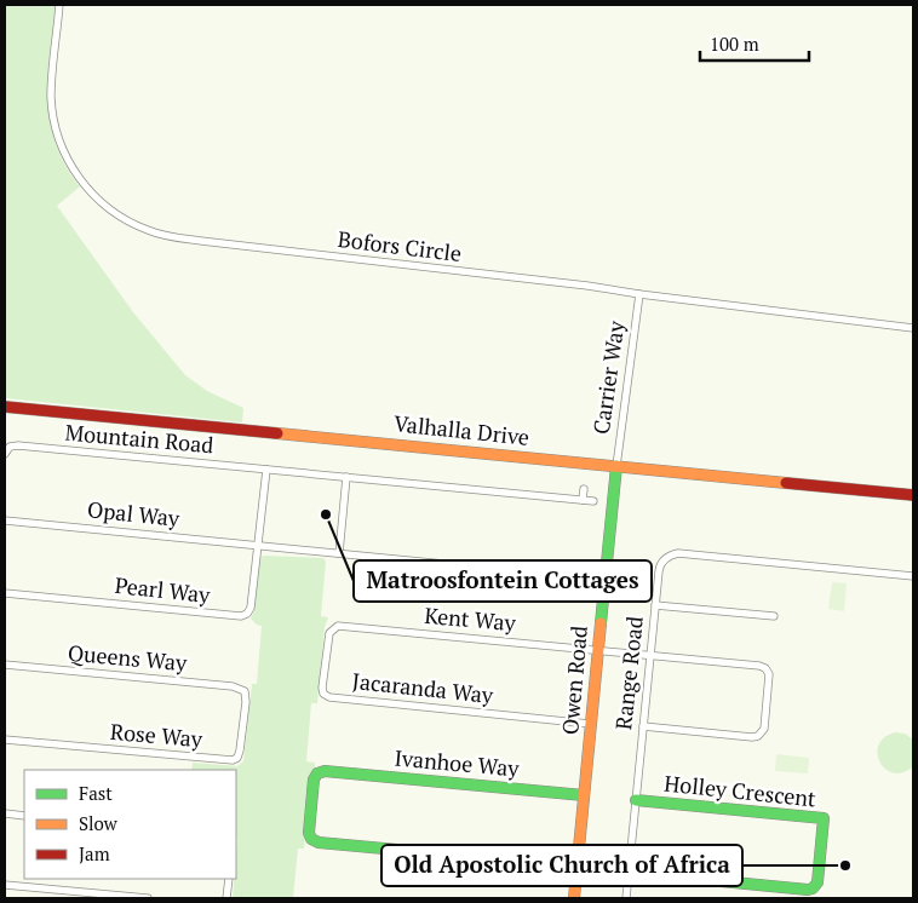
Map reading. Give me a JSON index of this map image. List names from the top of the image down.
{
  "streets": {
    "street": [
      "Bofors Circle",
      "Carrier Way",
      "Valhalla Drive",
      "Mountain Road",
      "Opal Way",
      "Pearl Way",
      "Kent Way",
      "Queens Way",
      "Range Road",
      "Owen Road",
      "Jacaranda Way",
      "Rose Way",
      "Ivanhoe Way",
      "Holley Crescent"
    ]
  },
  "crossings": [
    ["Bofors Circle", "Carrier Way"],
    ["Carrier Way", "Valhalla Drive"],
    ["Carrier Way", "Owen Road"],
    ["Valhalla Drive", "Owen Road"],
    ["Opal Way", "Pearl Way"],
    ["Opal Way", "Owen Road"],
    ["Kent Way", "Range Road"],
    ["Kent Way", "Owen Road"],
    ["Kent Way", "Jacaranda Way"],
    ["Queens Way", "Rose Way"],
    ["Range Road", "Holley Crescent"],
    ["Owen Road", "Jacaranda Way"],
    ["Owen Road", "Ivanhoe Way"],
    ["Owen Road", "Holley Crescent"],
    ["Ivanhoe Way", "Holley Crescent"]
  ],
  "places": ["Matroosfontein Cottages", "Old Apostolic Church of Africa"],
  "legend": ["Fast", "Slow", "Jam"],
  "scale_bar": "100 m"
}
